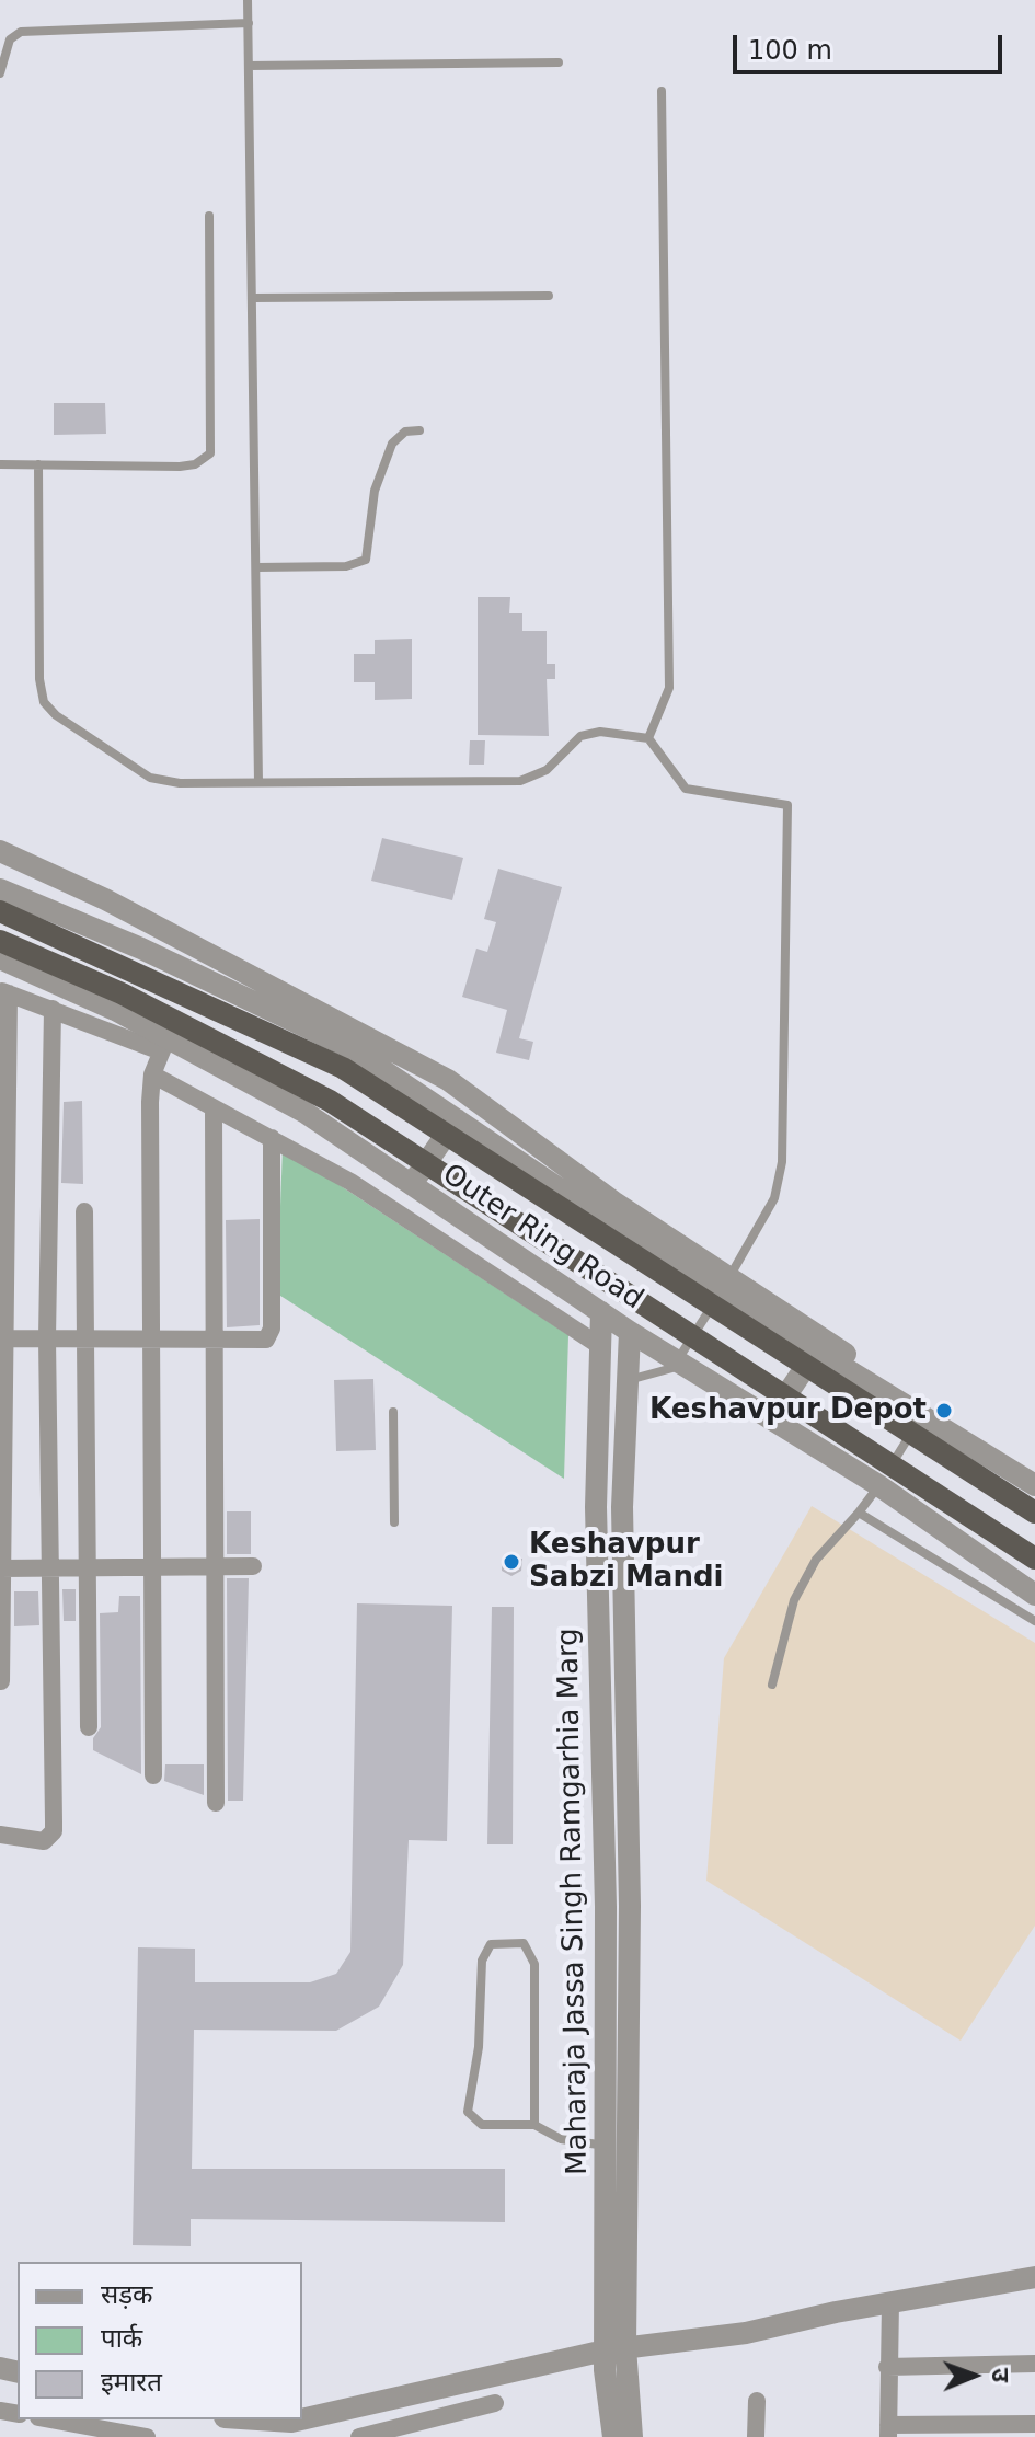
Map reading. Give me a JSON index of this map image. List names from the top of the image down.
{
  "streets": {
    "main road": ["Outer Ring Road"],
    "street": ["Maharaja Jassa Singh Ramgarhia Marg"]
  },
  "crossings": [
    ["Outer Ring Road", "Maharaja Jassa Singh Ramgarhia Marg"]
  ],
  "places": ["Keshavpur Depot", "Keshavpur Sabzi Mandi"],
  "legend": ["सड़क", "पार्क", "इमारत"],
  "scale_bar": "100 m",
  "north": "right"
}
